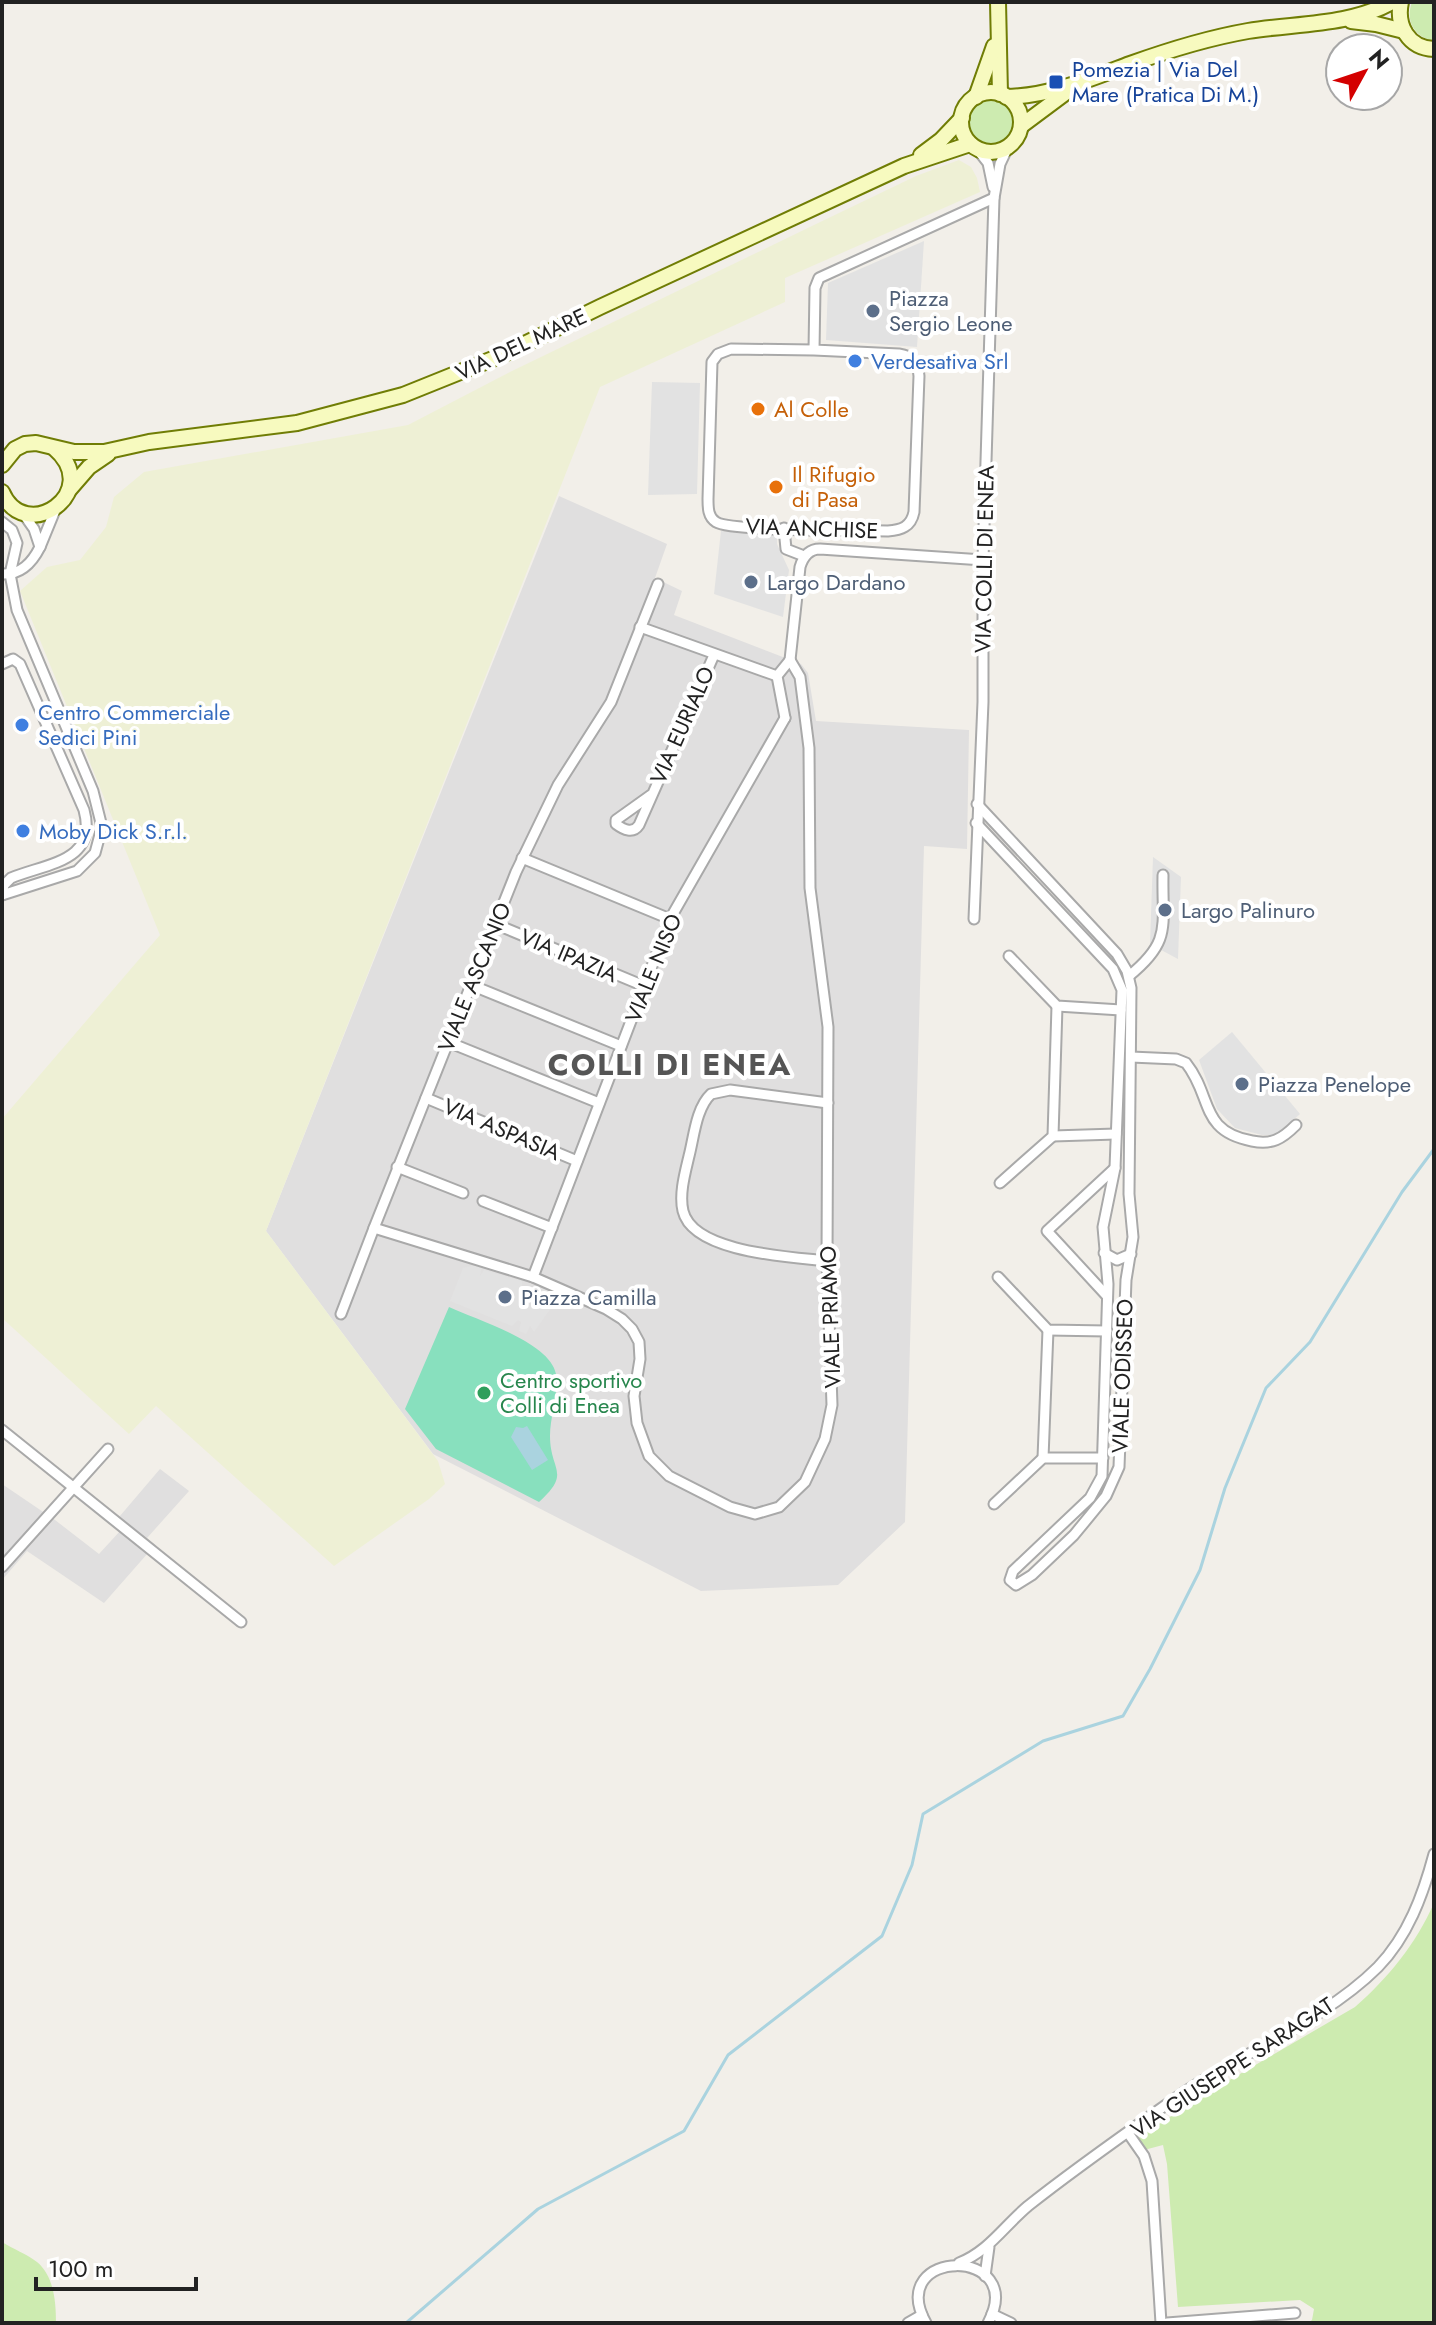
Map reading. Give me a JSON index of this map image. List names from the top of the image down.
{
  "streets": {
    "main road": ["VIA DEL MARE"],
    "street": [
      "VIA ANCHISE",
      "VIA COLLI DI ENEA",
      "VIA EURIALO",
      "VIA IPAZIA",
      "VIALE NISO",
      "VIALE ASCANIO",
      "VIA ASPASIA",
      "VIALE PRIAMO",
      "VIALE ODISSEO",
      "VIA GIUSEPPE SARAGAT"
    ]
  },
  "crossings": [
    ["VIA DEL MARE", "VIA COLLI DI ENEA"],
    ["VIA COLLI DI ENEA", "VIALE ODISSEO"],
    ["VIA IPAZIA", "VIALE NISO"],
    ["VIA IPAZIA", "VIALE ASCANIO"],
    ["VIALE NISO", "VIA ASPASIA"],
    ["VIALE NISO", "VIALE PRIAMO"],
    ["VIALE ASCANIO", "VIA ASPASIA"]
  ],
  "districts": ["COLLI DI ENEA"],
  "places": {
    "transit": ["Pomezia | Via Del Mare (Pratica Di M.)"],
    "other": [
      "Piazza Sergio Leone",
      "Verdesativa Srl",
      "Al Colle",
      "Il Rifugio di Pasa",
      "Largo Dardano",
      "Centro Commerciale Sedici Pini",
      "Moby Dick S.r.l.",
      "Largo Palinuro",
      "Piazza Penelope",
      "Piazza Camilla",
      "Centro sportivo Colli di Enea"
    ]
  },
  "scale_bar": "100 m",
  "north": "top right"
}
